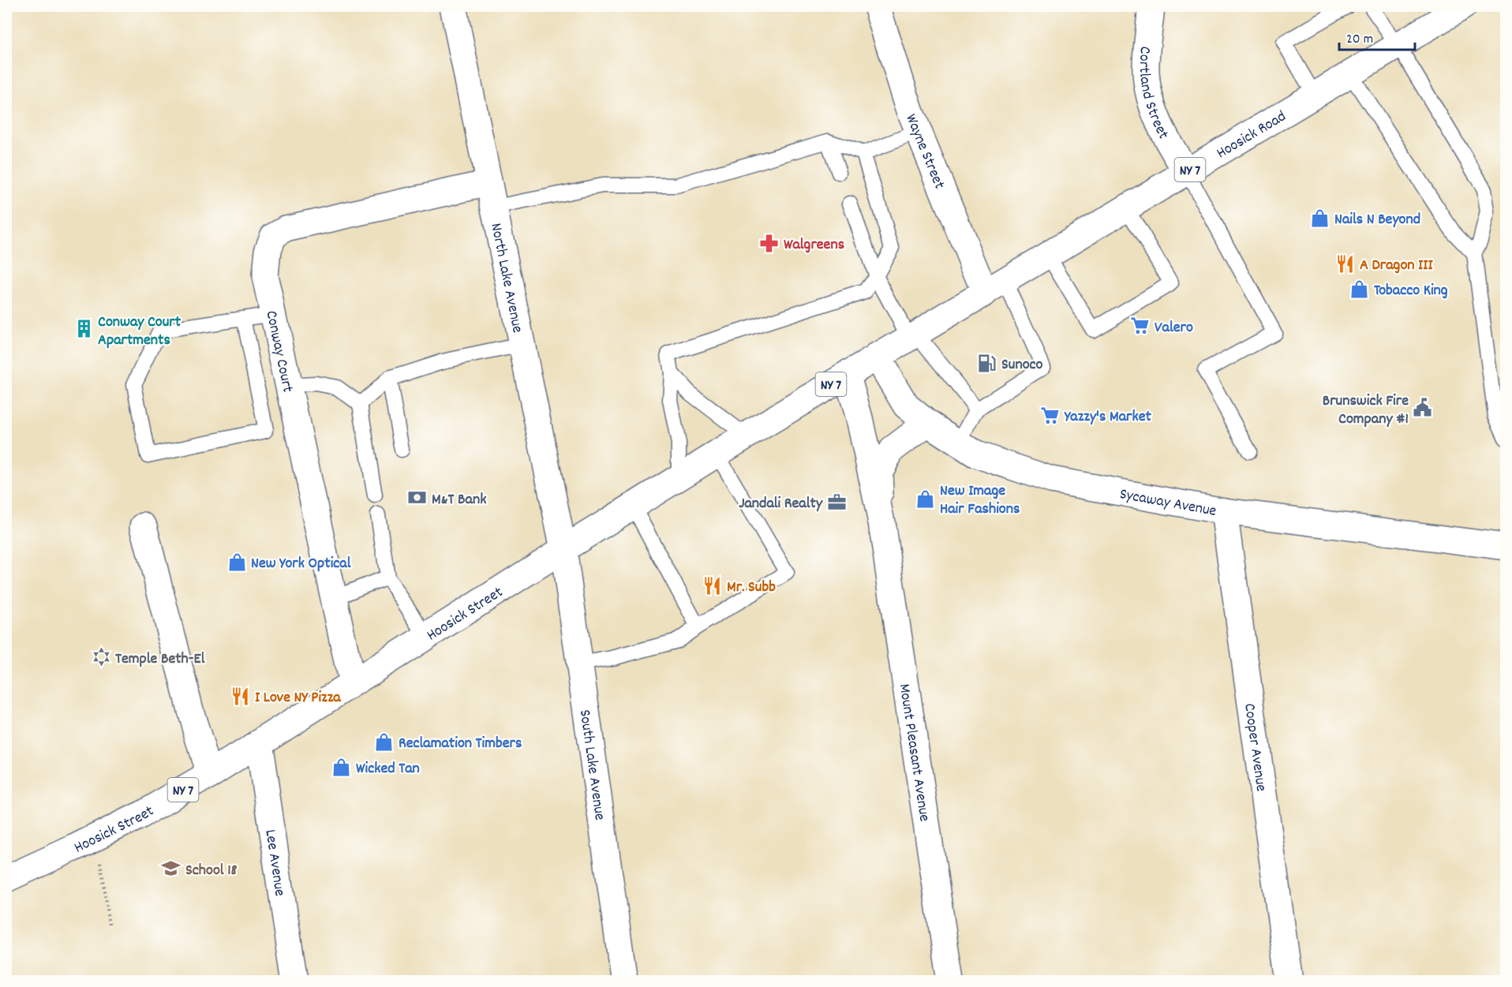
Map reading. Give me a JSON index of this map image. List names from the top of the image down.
{
  "streets": {
    "main road": [
      "Cortland Street",
      "Hoosick Road",
      "Wayne Street",
      "NY 7",
      "North Lake Avenue",
      "Conway Court",
      "Sycaway Avenue",
      "Hoosick Street",
      "Cooper Avenue",
      "Mount Pleasant Avenue",
      "South Lake Avenue",
      "Lee Avenue"
    ]
  },
  "crossings": [
    ["Cortland Street", "Hoosick Road"],
    ["Hoosick Road", "Wayne Street"],
    ["Hoosick Road", "Hoosick Street"],
    ["North Lake Avenue", "Conway Court"],
    ["North Lake Avenue", "Hoosick Street"],
    ["North Lake Avenue", "South Lake Avenue"],
    ["Conway Court", "Hoosick Street"],
    ["Sycaway Avenue", "Hoosick Street"],
    ["Sycaway Avenue", "Cooper Avenue"],
    ["Sycaway Avenue", "Mount Pleasant Avenue"],
    ["Hoosick Street", "Mount Pleasant Avenue"],
    ["Hoosick Street", "South Lake Avenue"],
    ["Hoosick Street", "Lee Avenue"]
  ],
  "places": {
    "shop": [
      "Nails N Beyond",
      "Tobacco King",
      "New Image Hair Fashions",
      "New York Optical",
      "Reclamation Timbers",
      "Wicked Tan"
    ],
    "pharmacy": ["Walgreens"],
    "restaurant": ["A Dragon III", "Mr. Subb", "I Love NY Pizza"],
    "supermarket": ["Valero", "Yazzy's Market"],
    "building": ["Conway Court Apartments"],
    "fuel station": ["Sunoco"],
    "public building": ["Brunswick Fire Company #1"],
    "bank": ["M&T Bank"],
    "office": ["Jandali Realty"],
    "synagogue": ["Temple Beth-El"],
    "school or university": ["School 18"]
  },
  "scale_bar": "20 m"
}
